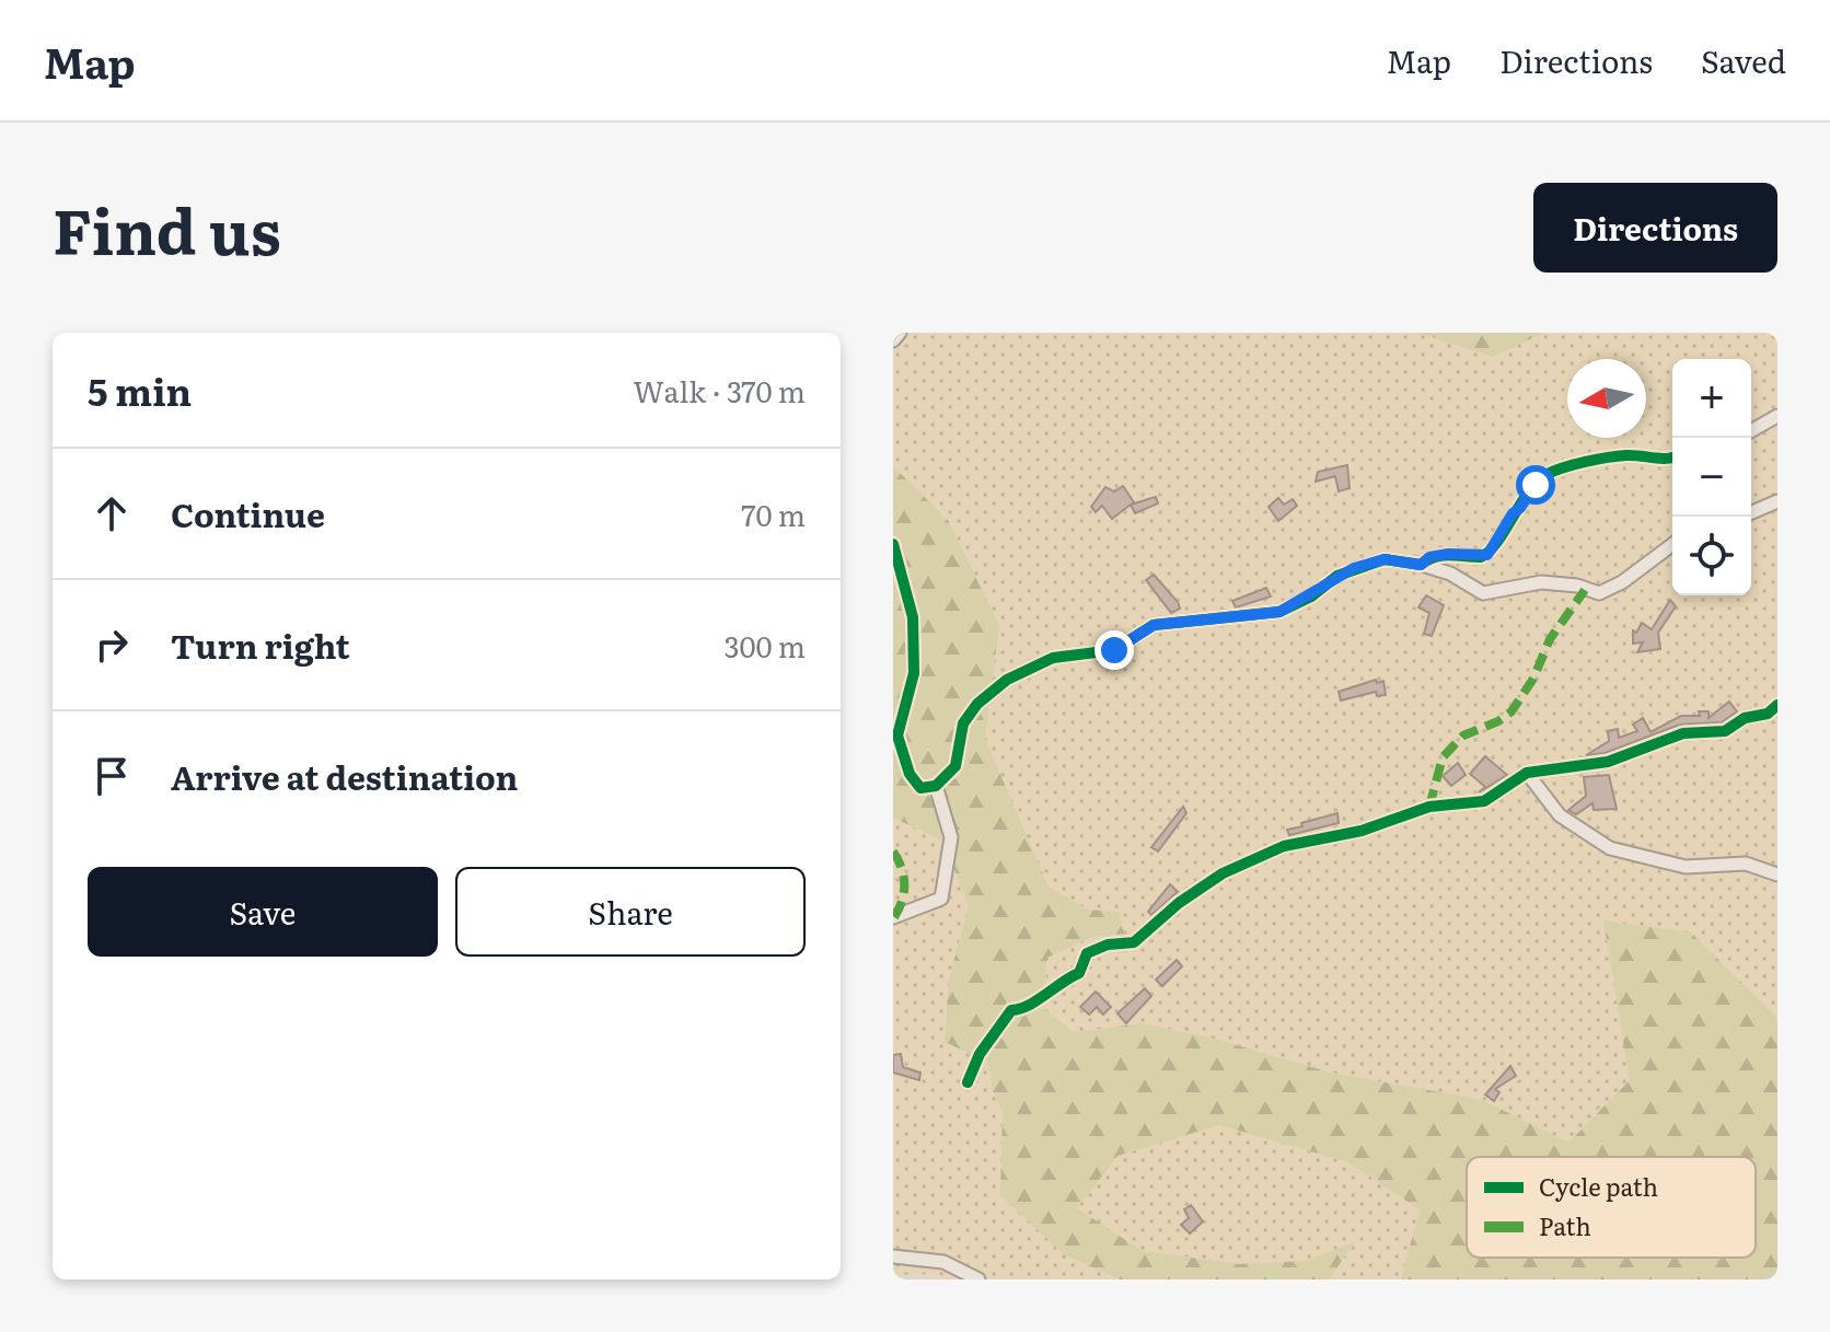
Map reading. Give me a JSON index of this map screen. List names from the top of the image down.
{
  "legend": ["Cycle path", "Path"],
  "north": "left",
  "page": {
    "header": "Map",
    "nav": ["Map", "Directions", "Saved"],
    "title": "Find us",
    "buttons": [
      "Directions",
      ["Save", "Share"]
    ],
    "heading": ["5 min", "Walk · 370 m"],
    "map_buttons": ["+", "−"],
    "list": [
      ["Continue", "70 m"],
      ["Turn right", "300 m"],
      "Arrive at destination"
    ]
  }
}
